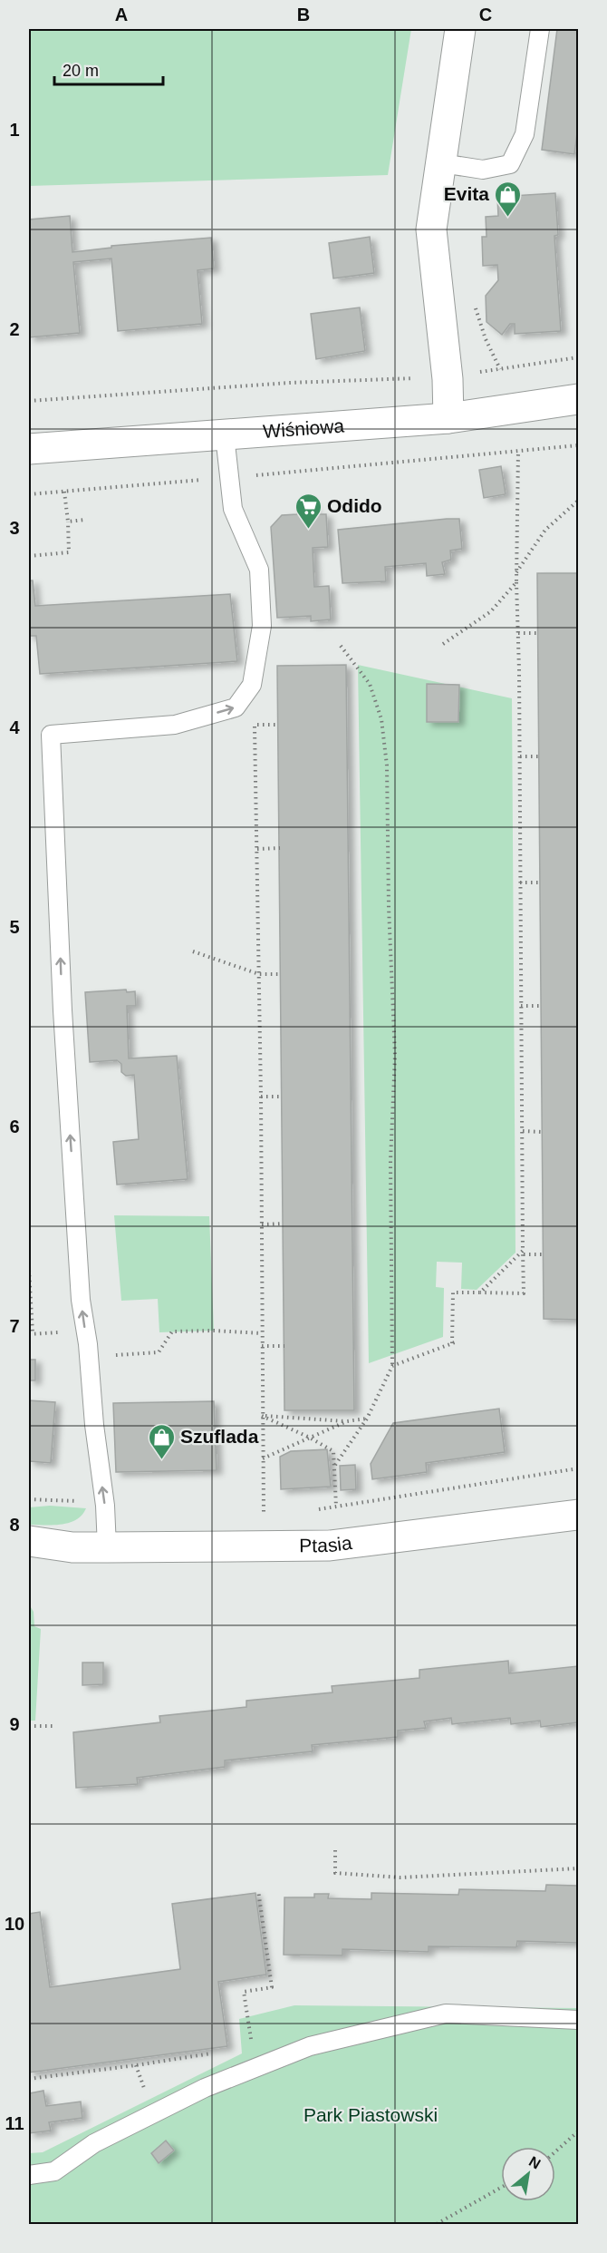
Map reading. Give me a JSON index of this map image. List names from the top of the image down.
{
  "streets": {
    "street": ["Wiśniowa", "Ptasia"]
  },
  "parks": ["Park Piastowski"],
  "places": {
    "shop": ["Evita", "Szuflada"],
    "supermarket": ["Odido"]
  },
  "scale_bar": "20 m",
  "north": "top right",
  "grid": {
    "columns": ["A", "B", "C"],
    "rows": [
      "1",
      "2",
      "3",
      "4",
      "5",
      "6",
      "7",
      "8",
      "9",
      "10",
      "11"
    ]
  }
}
